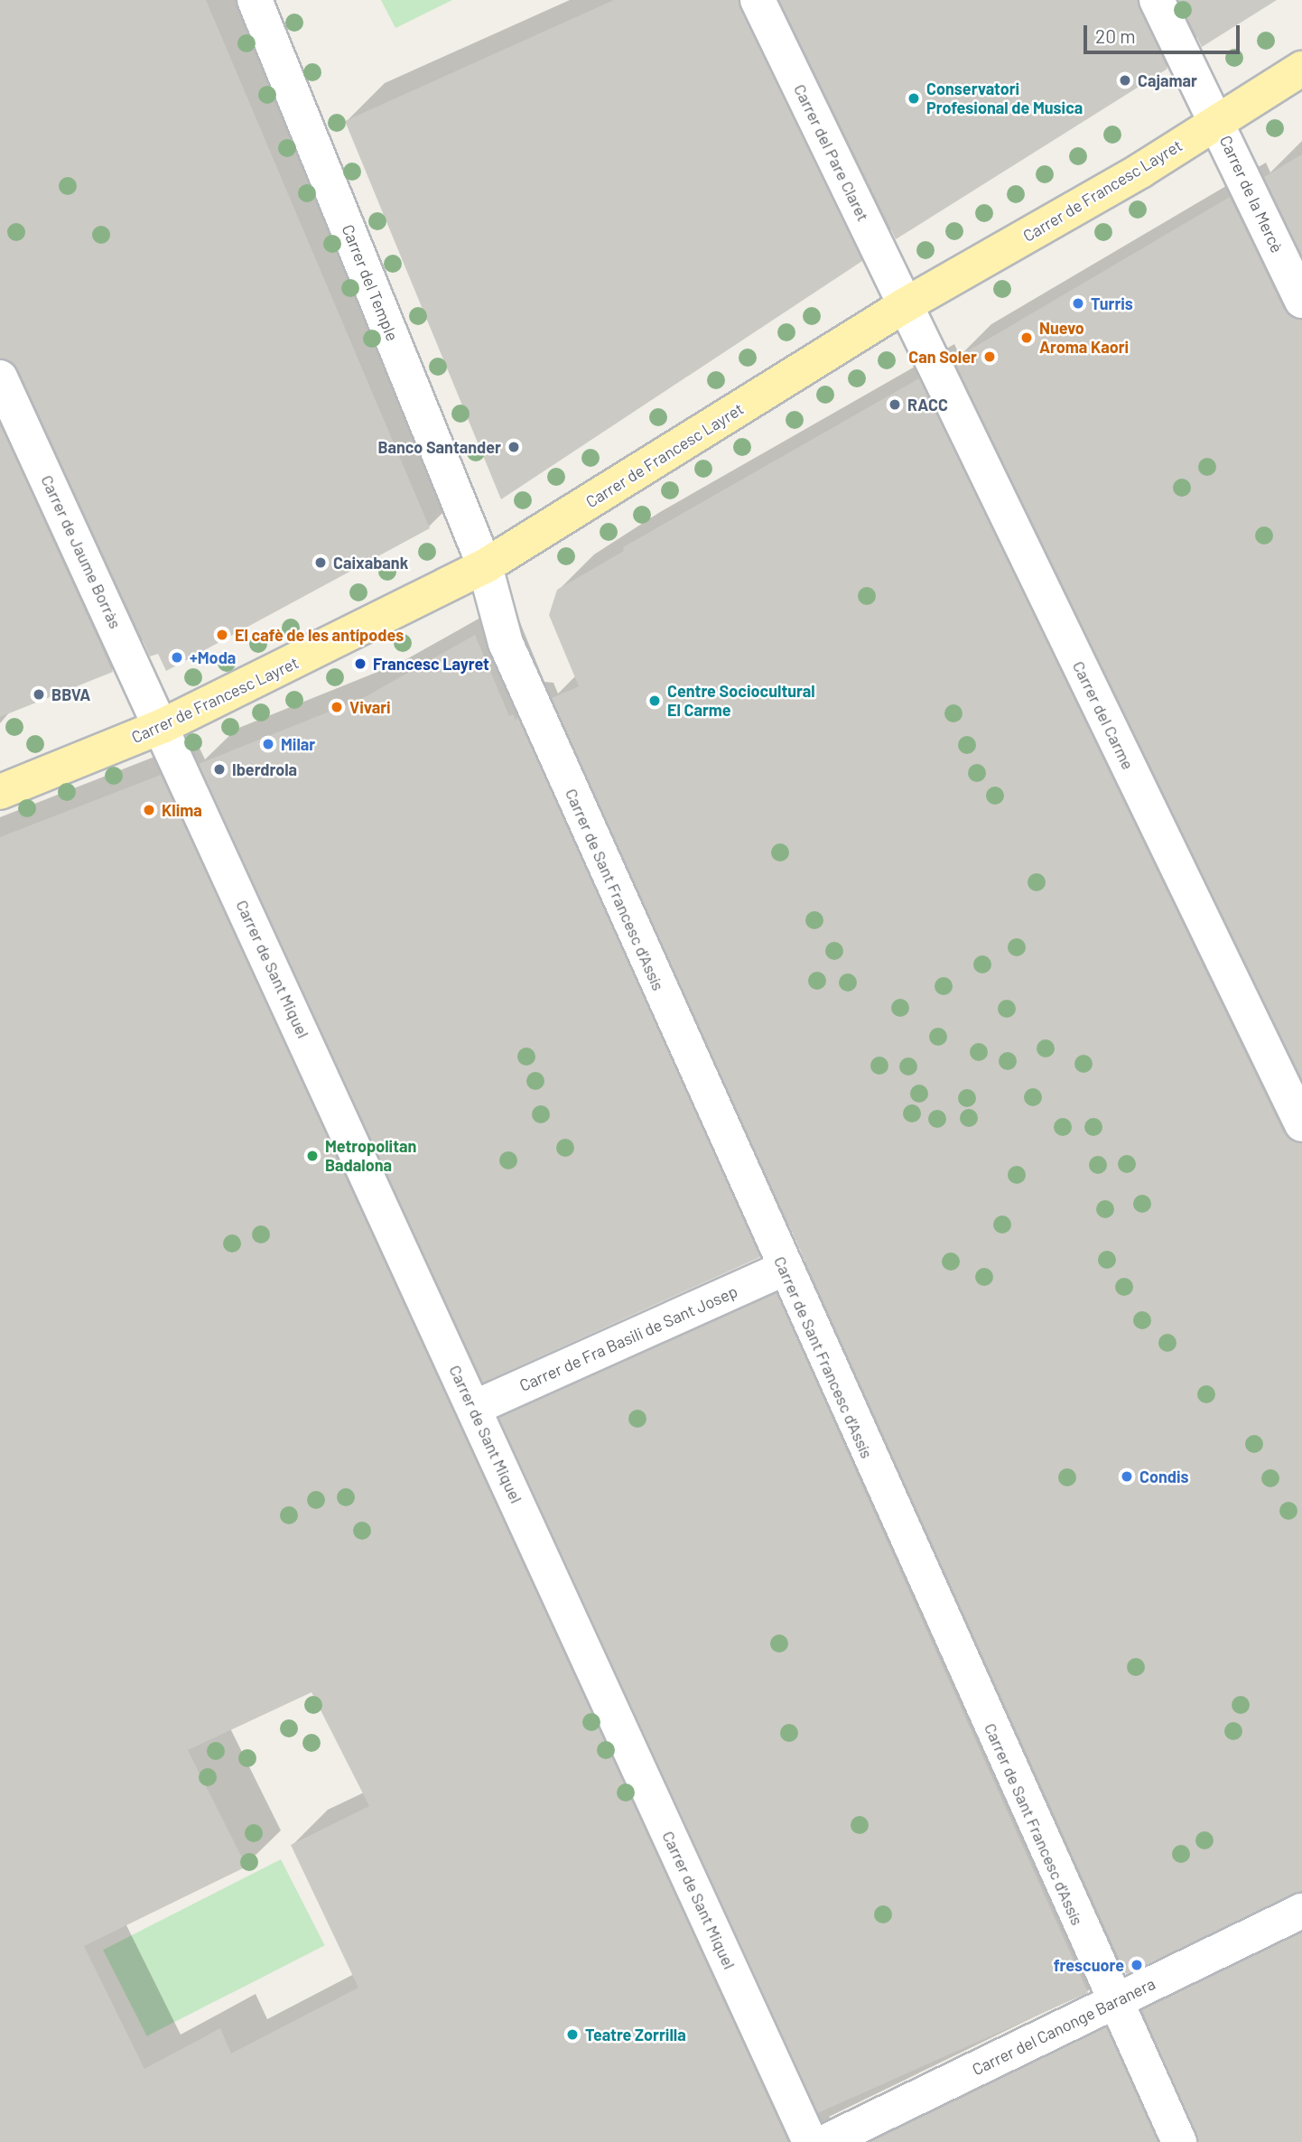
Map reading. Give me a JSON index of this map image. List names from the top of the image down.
{
  "streets": {
    "main road": ["Carrer de Francesc Layret"],
    "street": [
      "Carrer del Pare Claret",
      "Carrer de la Mercè",
      "Carrer del Temple",
      "Carrer de Jaume Borràs",
      "Carrer del Carme",
      "Carrer de Sant Francesc d'Assís",
      "Carrer de Sant Miquel",
      "Carrer de Fra Basili de Sant Josep",
      "Carrer del Canonge Baranera"
    ]
  },
  "crossings": [
    ["Carrer del Pare Claret", "Carrer de Francesc Layret"],
    ["Carrer del Pare Claret", "Carrer del Carme"],
    ["Carrer de Francesc Layret", "Carrer de la Mercè"],
    ["Carrer de Francesc Layret", "Carrer del Temple"],
    ["Carrer de Francesc Layret", "Carrer de Jaume Borràs"],
    ["Carrer de Francesc Layret", "Carrer del Carme"],
    ["Carrer de Francesc Layret", "Carrer de Sant Francesc d'Assís"],
    ["Carrer de Francesc Layret", "Carrer de Sant Miquel"],
    ["Carrer del Temple", "Carrer de Sant Francesc d'Assís"],
    ["Carrer de Jaume Borràs", "Carrer de Sant Miquel"],
    ["Carrer de Sant Francesc d'Assís", "Carrer de Fra Basili de Sant Josep"],
    ["Carrer de Sant Francesc d'Assís", "Carrer del Canonge Baranera"],
    ["Carrer de Sant Miquel", "Carrer de Fra Basili de Sant Josep"]
  ],
  "places": [
    "Cajamar",
    "Conservatori Profesional de Musica",
    "Turris",
    "Nuevo Aroma Kaori",
    "Can Soler",
    "RACC",
    "Banco Santander",
    "Caixabank",
    "El cafè de les antípodes",
    "+Moda",
    "Francesc Layret",
    "BBVA",
    "Centre Sociocultural El Carme",
    "Vivari",
    "Milar",
    "Iberdrola",
    "Klima",
    "Metropolitan Badalona",
    "Condis",
    "frescuore",
    "Teatre Zorrilla"
  ],
  "scale_bar": "20 m"
}
